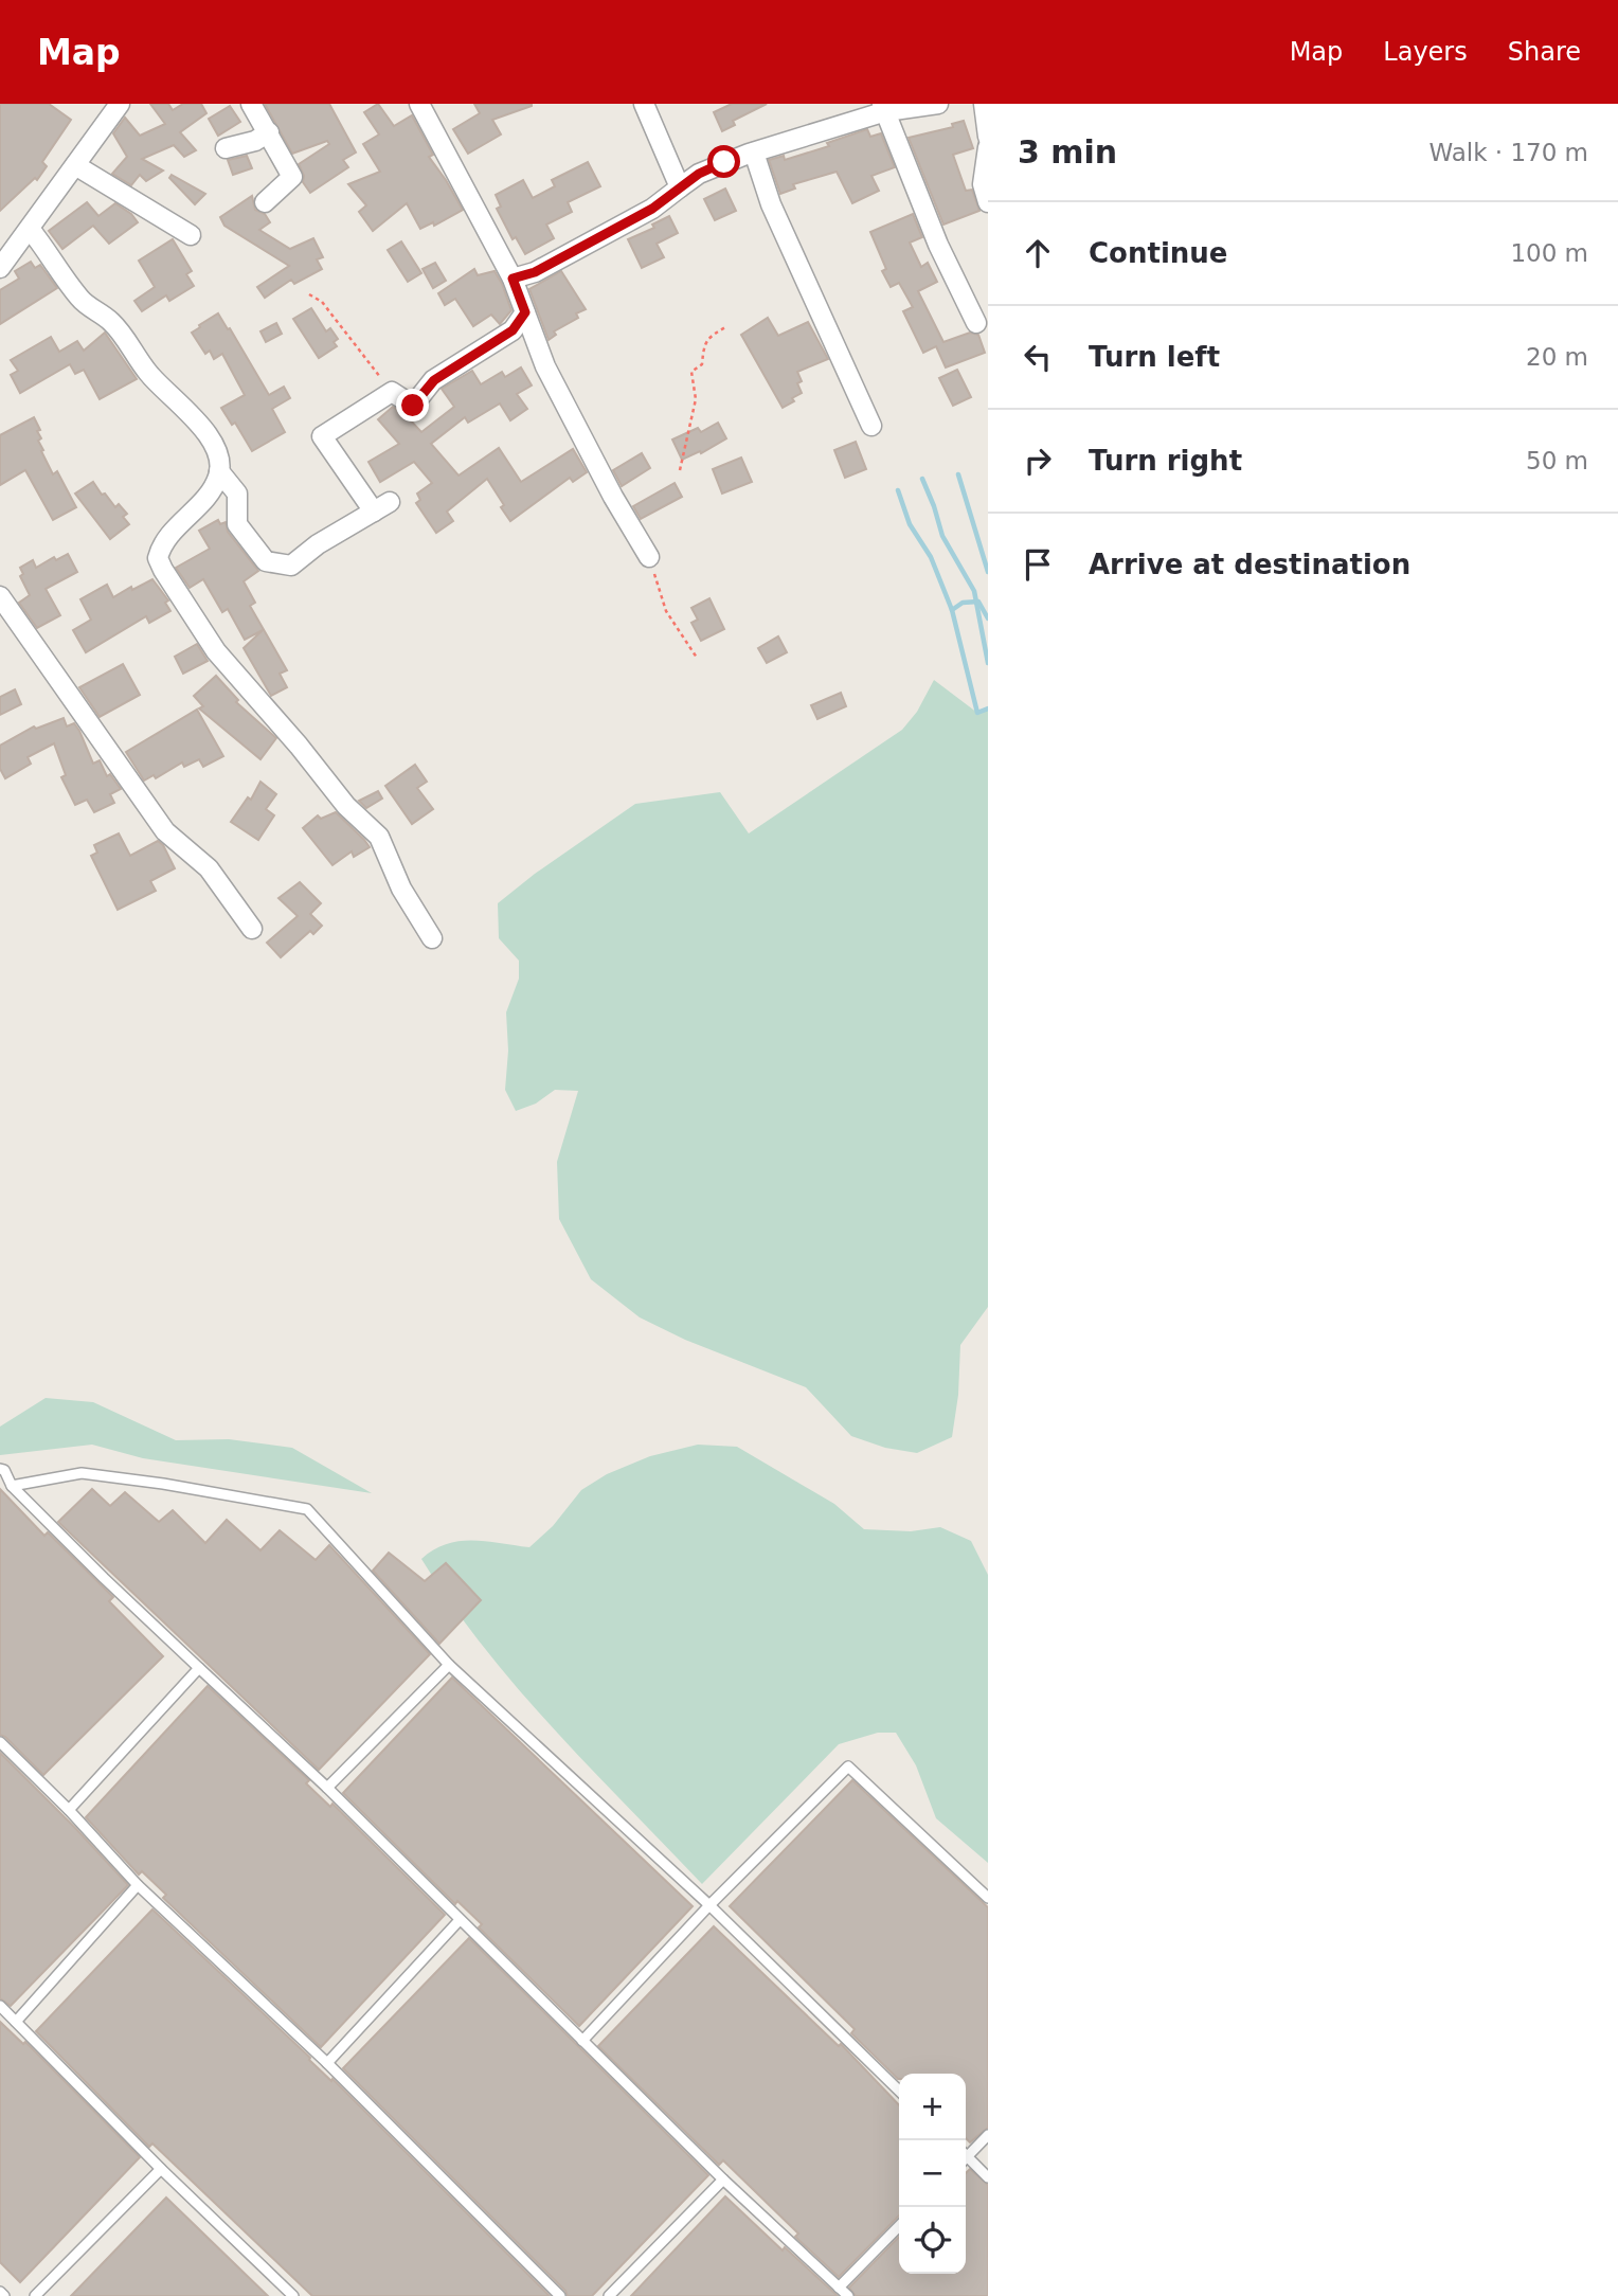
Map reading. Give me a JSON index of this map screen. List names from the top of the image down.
{
  "page": {
    "header": "Map",
    "nav": ["Map", "Layers", "Share"],
    "heading": ["3 min", "Walk · 170 m"],
    "list": [
      ["Continue", "100 m"],
      ["Turn left", "20 m"],
      ["Turn right", "50 m"],
      "Arrive at destination"
    ],
    "map_buttons": ["+", "−"]
  }
}
